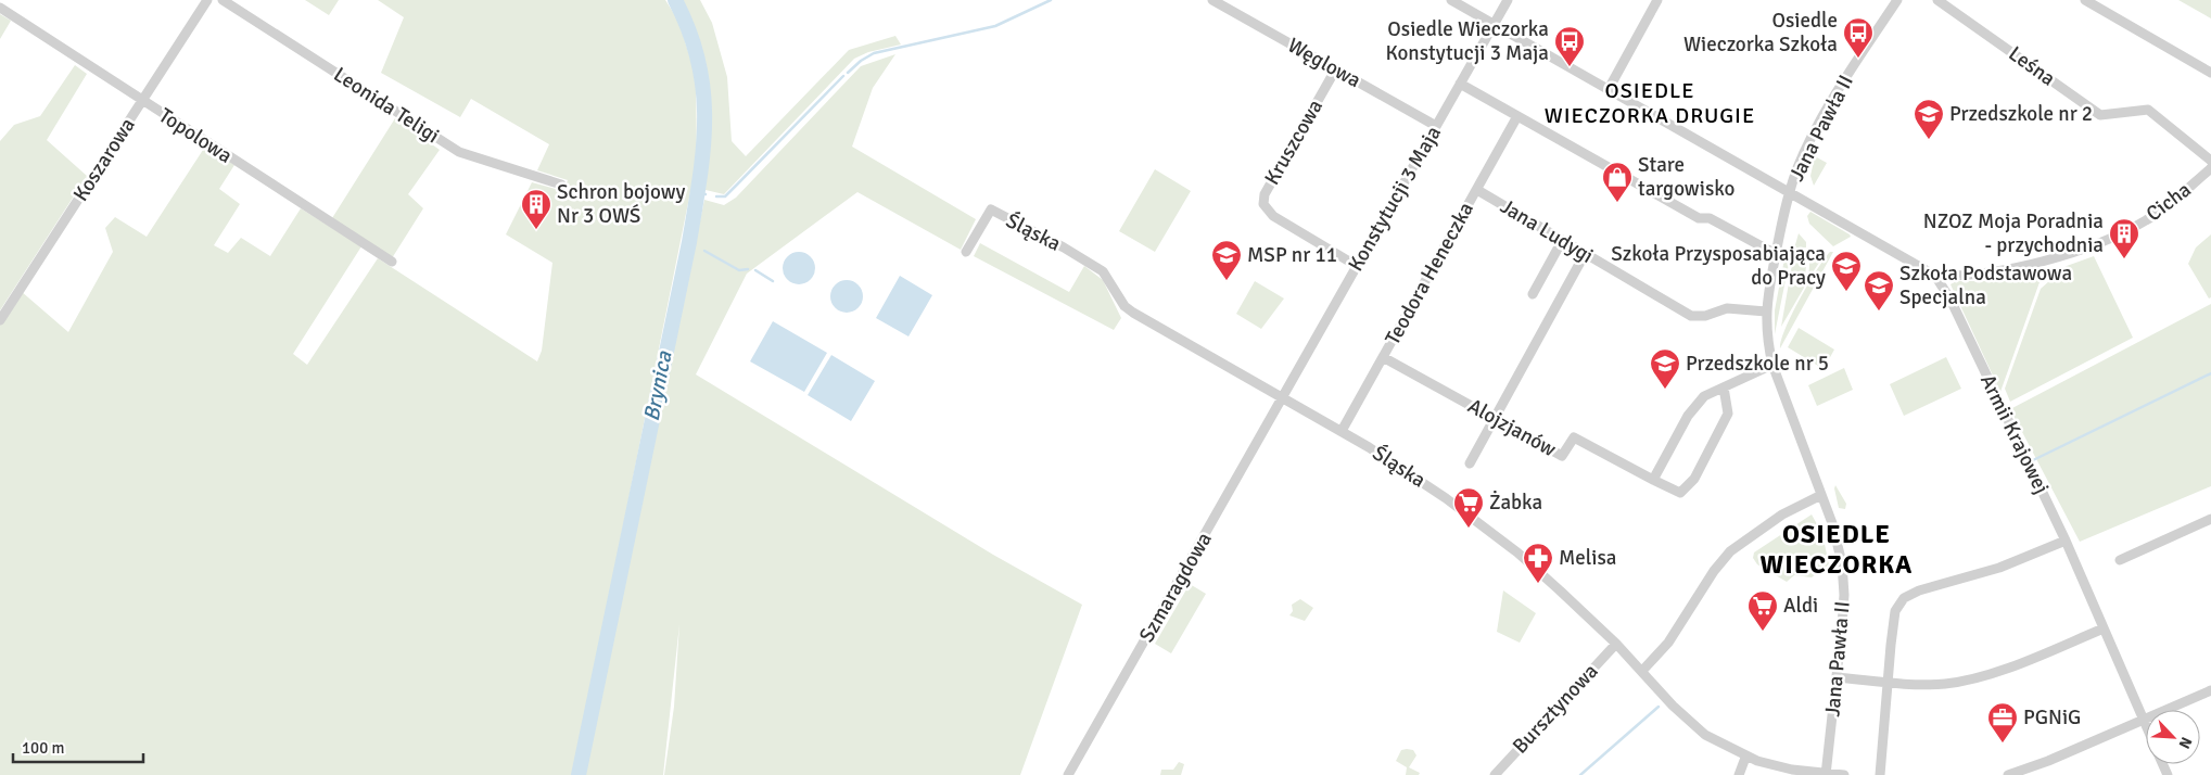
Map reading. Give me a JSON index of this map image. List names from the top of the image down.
{
  "streets": {
    "street": [
      "Węglowa",
      "Leśna",
      "Leonida Teligi",
      "Jana Pawła II",
      "Topolowa",
      "Kruszcowa",
      "Koszarowa",
      "Konstytucji 3 Maja",
      "Cicha",
      "Jana Ludygi",
      "Śląska",
      "Teodora Heneczka",
      "Alojzjanów",
      "Armii Krajowej",
      "Szmaragdowa",
      "Bursztynowa"
    ]
  },
  "crossings": [
    ["Węglowa", "Kruszcowa"],
    ["Węglowa", "Konstytucji 3 Maja"],
    ["Jana Pawła II", "Jana Ludygi"],
    ["Jana Pawła II", "Śląska"],
    ["Jana Pawła II", "Armii Krajowej"],
    ["Topolowa", "Koszarowa"],
    ["Kruszcowa", "Konstytucji 3 Maja"],
    ["Konstytucji 3 Maja", "Śląska"],
    ["Konstytucji 3 Maja", "Armii Krajowej"],
    ["Konstytucji 3 Maja", "Szmaragdowa"],
    ["Cicha", "Armii Krajowej"],
    ["Jana Ludygi", "Teodora Heneczka"],
    ["Śląska", "Teodora Heneczka"],
    ["Śląska", "Szmaragdowa"],
    ["Śląska", "Bursztynowa"],
    ["Teodora Heneczka", "Alojzjanów"]
  ],
  "districts": ["OSIEDLE WIECZORKA DRUGIE", "OSIEDLE WIECZORKA"],
  "water": ["Brynica"],
  "places": {
    "bus stop": ["Osiedle Wieczorka Szkoła", "Osiedle Wieczorka Konstytucji 3 Maja"],
    "school or university": [
      "Przedszkole nr 2",
      "MSP nr 11",
      "Szkoła Przysposabiająca do Pracy",
      "Szkoła Podstawowa Specjalna",
      "Przedszkole nr 5"
    ],
    "shop": ["Stare targowisko"],
    "building": ["Schron bojowy Nr 3 OWŚ", "NZOZ Moja Poradnia - przychodnia"],
    "supermarket": ["Żabka", "Aldi"],
    "pharmacy": ["Melisa"],
    "office": ["PGNiG"]
  },
  "scale_bar": "100 m",
  "north": "bottom right"
}
